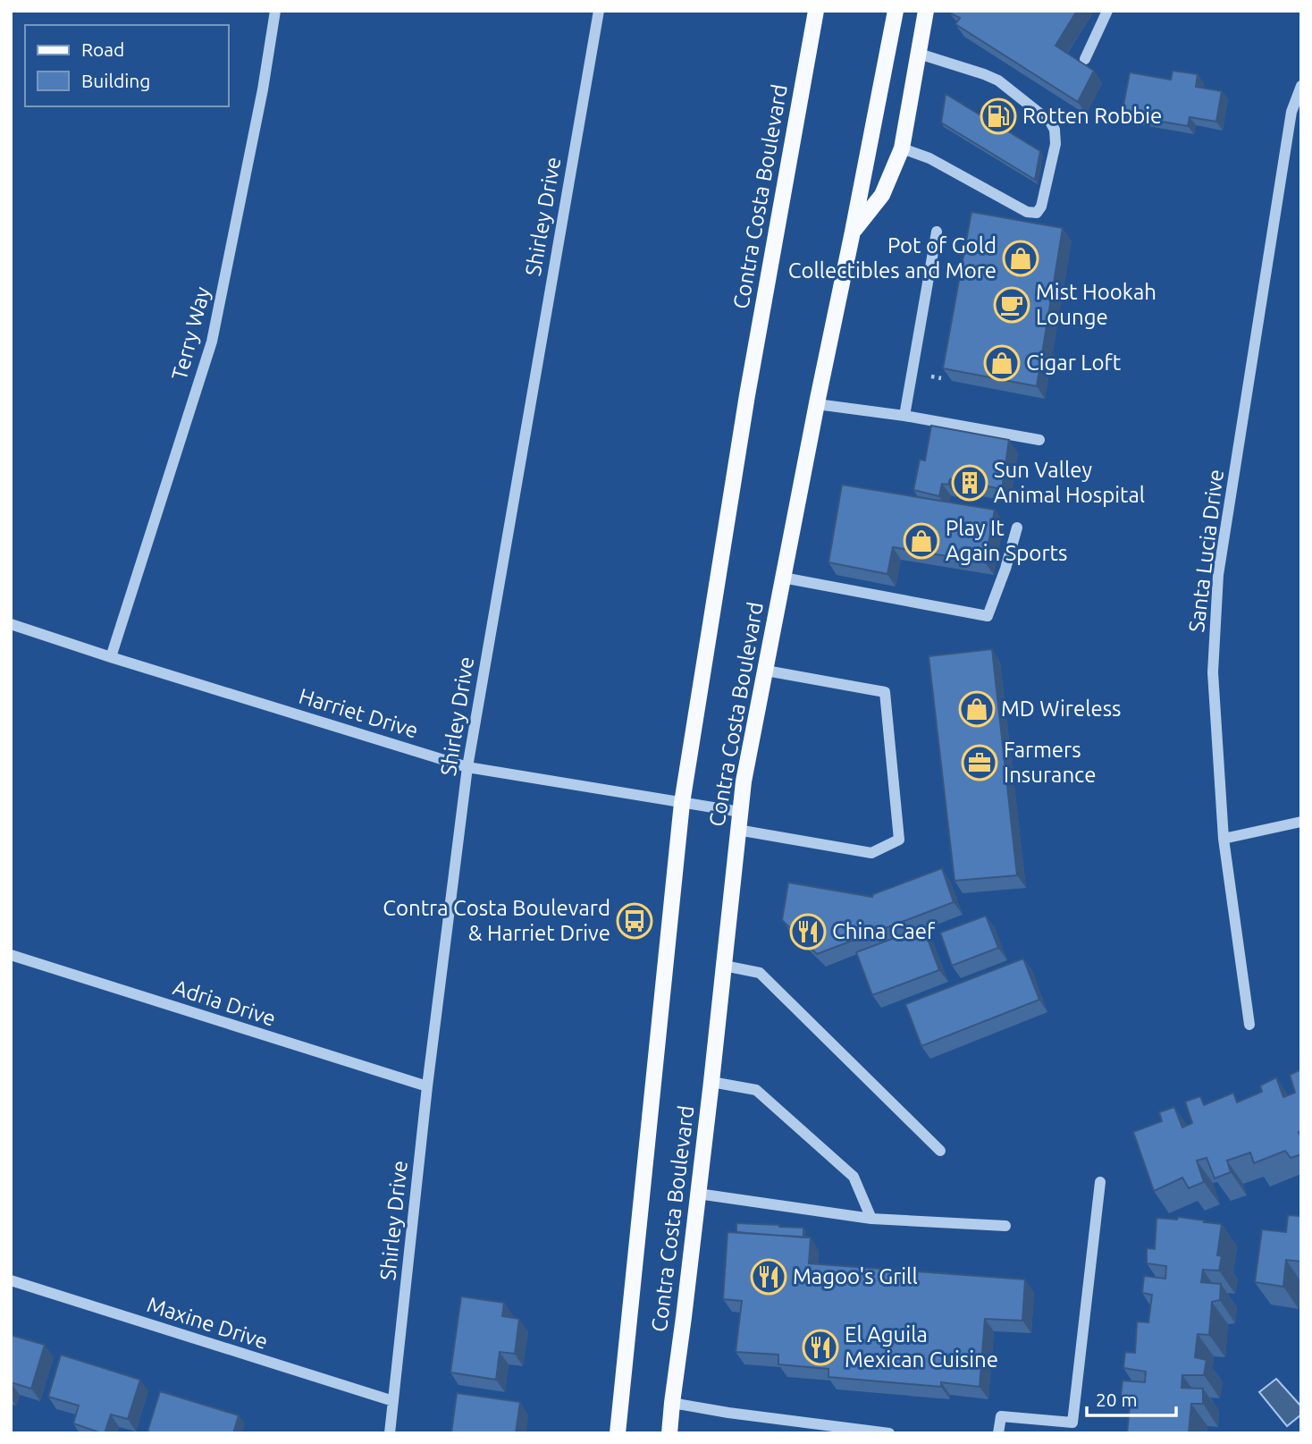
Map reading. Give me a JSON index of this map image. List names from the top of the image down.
{
  "streets": {
    "main road": ["Contra Costa Boulevard"],
    "street": [
      "Shirley Drive",
      "Terry Way",
      "Santa Lucia Drive",
      "Harriet Drive",
      "Adria Drive",
      "Maxine Drive"
    ]
  },
  "crossings": [
    ["Contra Costa Boulevard", "Harriet Drive"],
    ["Shirley Drive", "Harriet Drive"],
    ["Shirley Drive", "Adria Drive"],
    ["Shirley Drive", "Maxine Drive"],
    ["Terry Way", "Harriet Drive"]
  ],
  "places": {
    "fuel station": ["Rotten Robbie"],
    "shop": [
      "Pot of Gold Collectibles and More",
      "Cigar Loft",
      "Play It Again Sports",
      "MD Wireless"
    ],
    "cafe": ["Mist Hookah Lounge"],
    "building": ["Sun Valley Animal Hospital"],
    "office": ["Farmers Insurance"],
    "bus stop": ["Contra Costa Boulevard & Harriet Drive"],
    "restaurant": ["China Caef", "Magoo's Grill", "El Aguila Mexican Cuisine"]
  },
  "legend": ["Road", "Building"],
  "scale_bar": "20 m"
}
